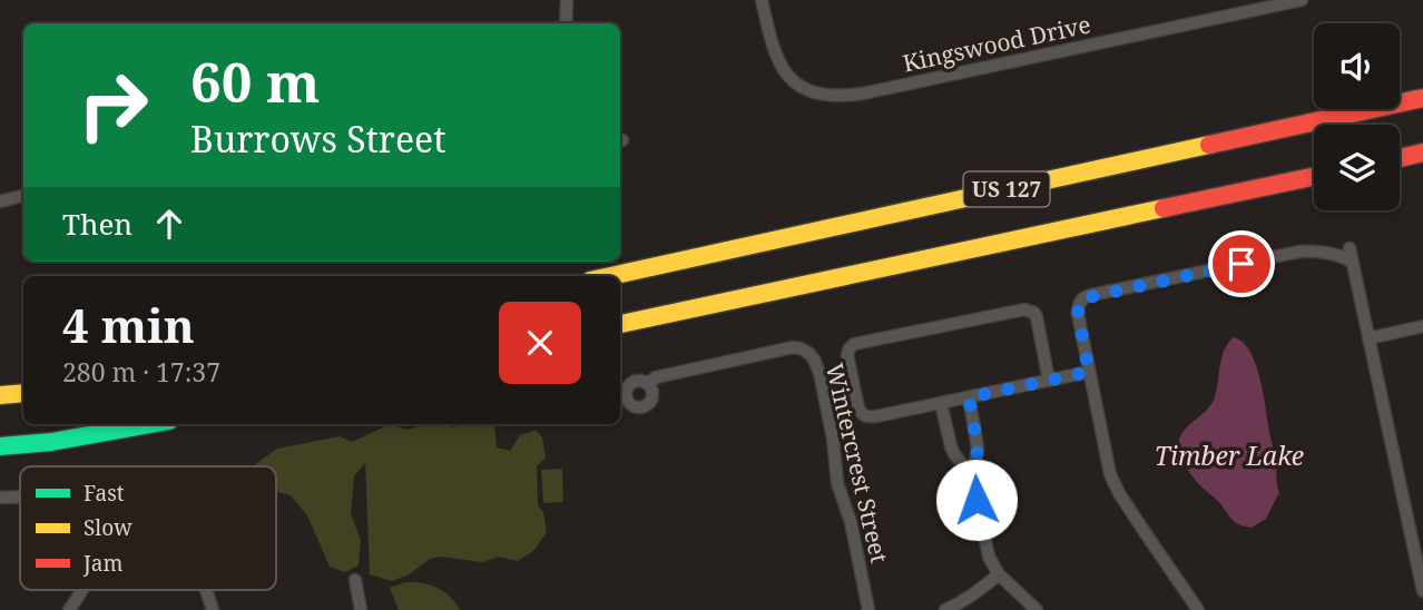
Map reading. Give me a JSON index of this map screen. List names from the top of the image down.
{
  "streets": {
    "highway": ["US 127"],
    "street": ["Kingswood Drive", "Wintercrest Street"]
  },
  "water": ["Timber Lake"],
  "legend": ["Fast", "Slow", "Jam"],
  "page": {
    "turn": ["60 m", "Burrows Street"],
    "then": "Then",
    "heading": ["4 min", "280 m · 17:37"]
  }
}
